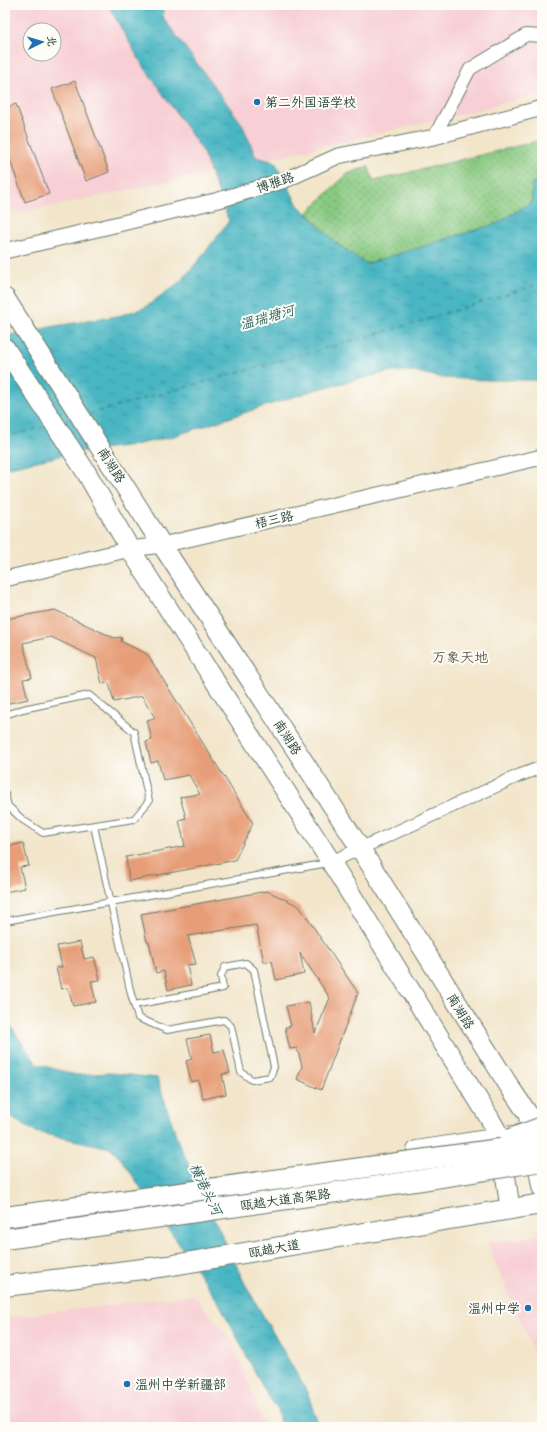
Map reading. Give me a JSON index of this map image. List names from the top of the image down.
{
  "streets": {
    "highway": ["瓯越大道高架路", "瓯越大道"],
    "main road": ["南湖路"],
    "street": ["博雅路", "梧三路"]
  },
  "crossings": [
    ["南湖路", "梧三路"],
    ["南湖路", "瓯越大道高架路"],
    ["南湖路", "瓯越大道"]
  ],
  "districts": ["万象天地"],
  "water": ["温瑞塘河", "横港头河"],
  "places": ["第二外国语学校", "温州中学", "温州中学新疆部"],
  "north": "right"
}
